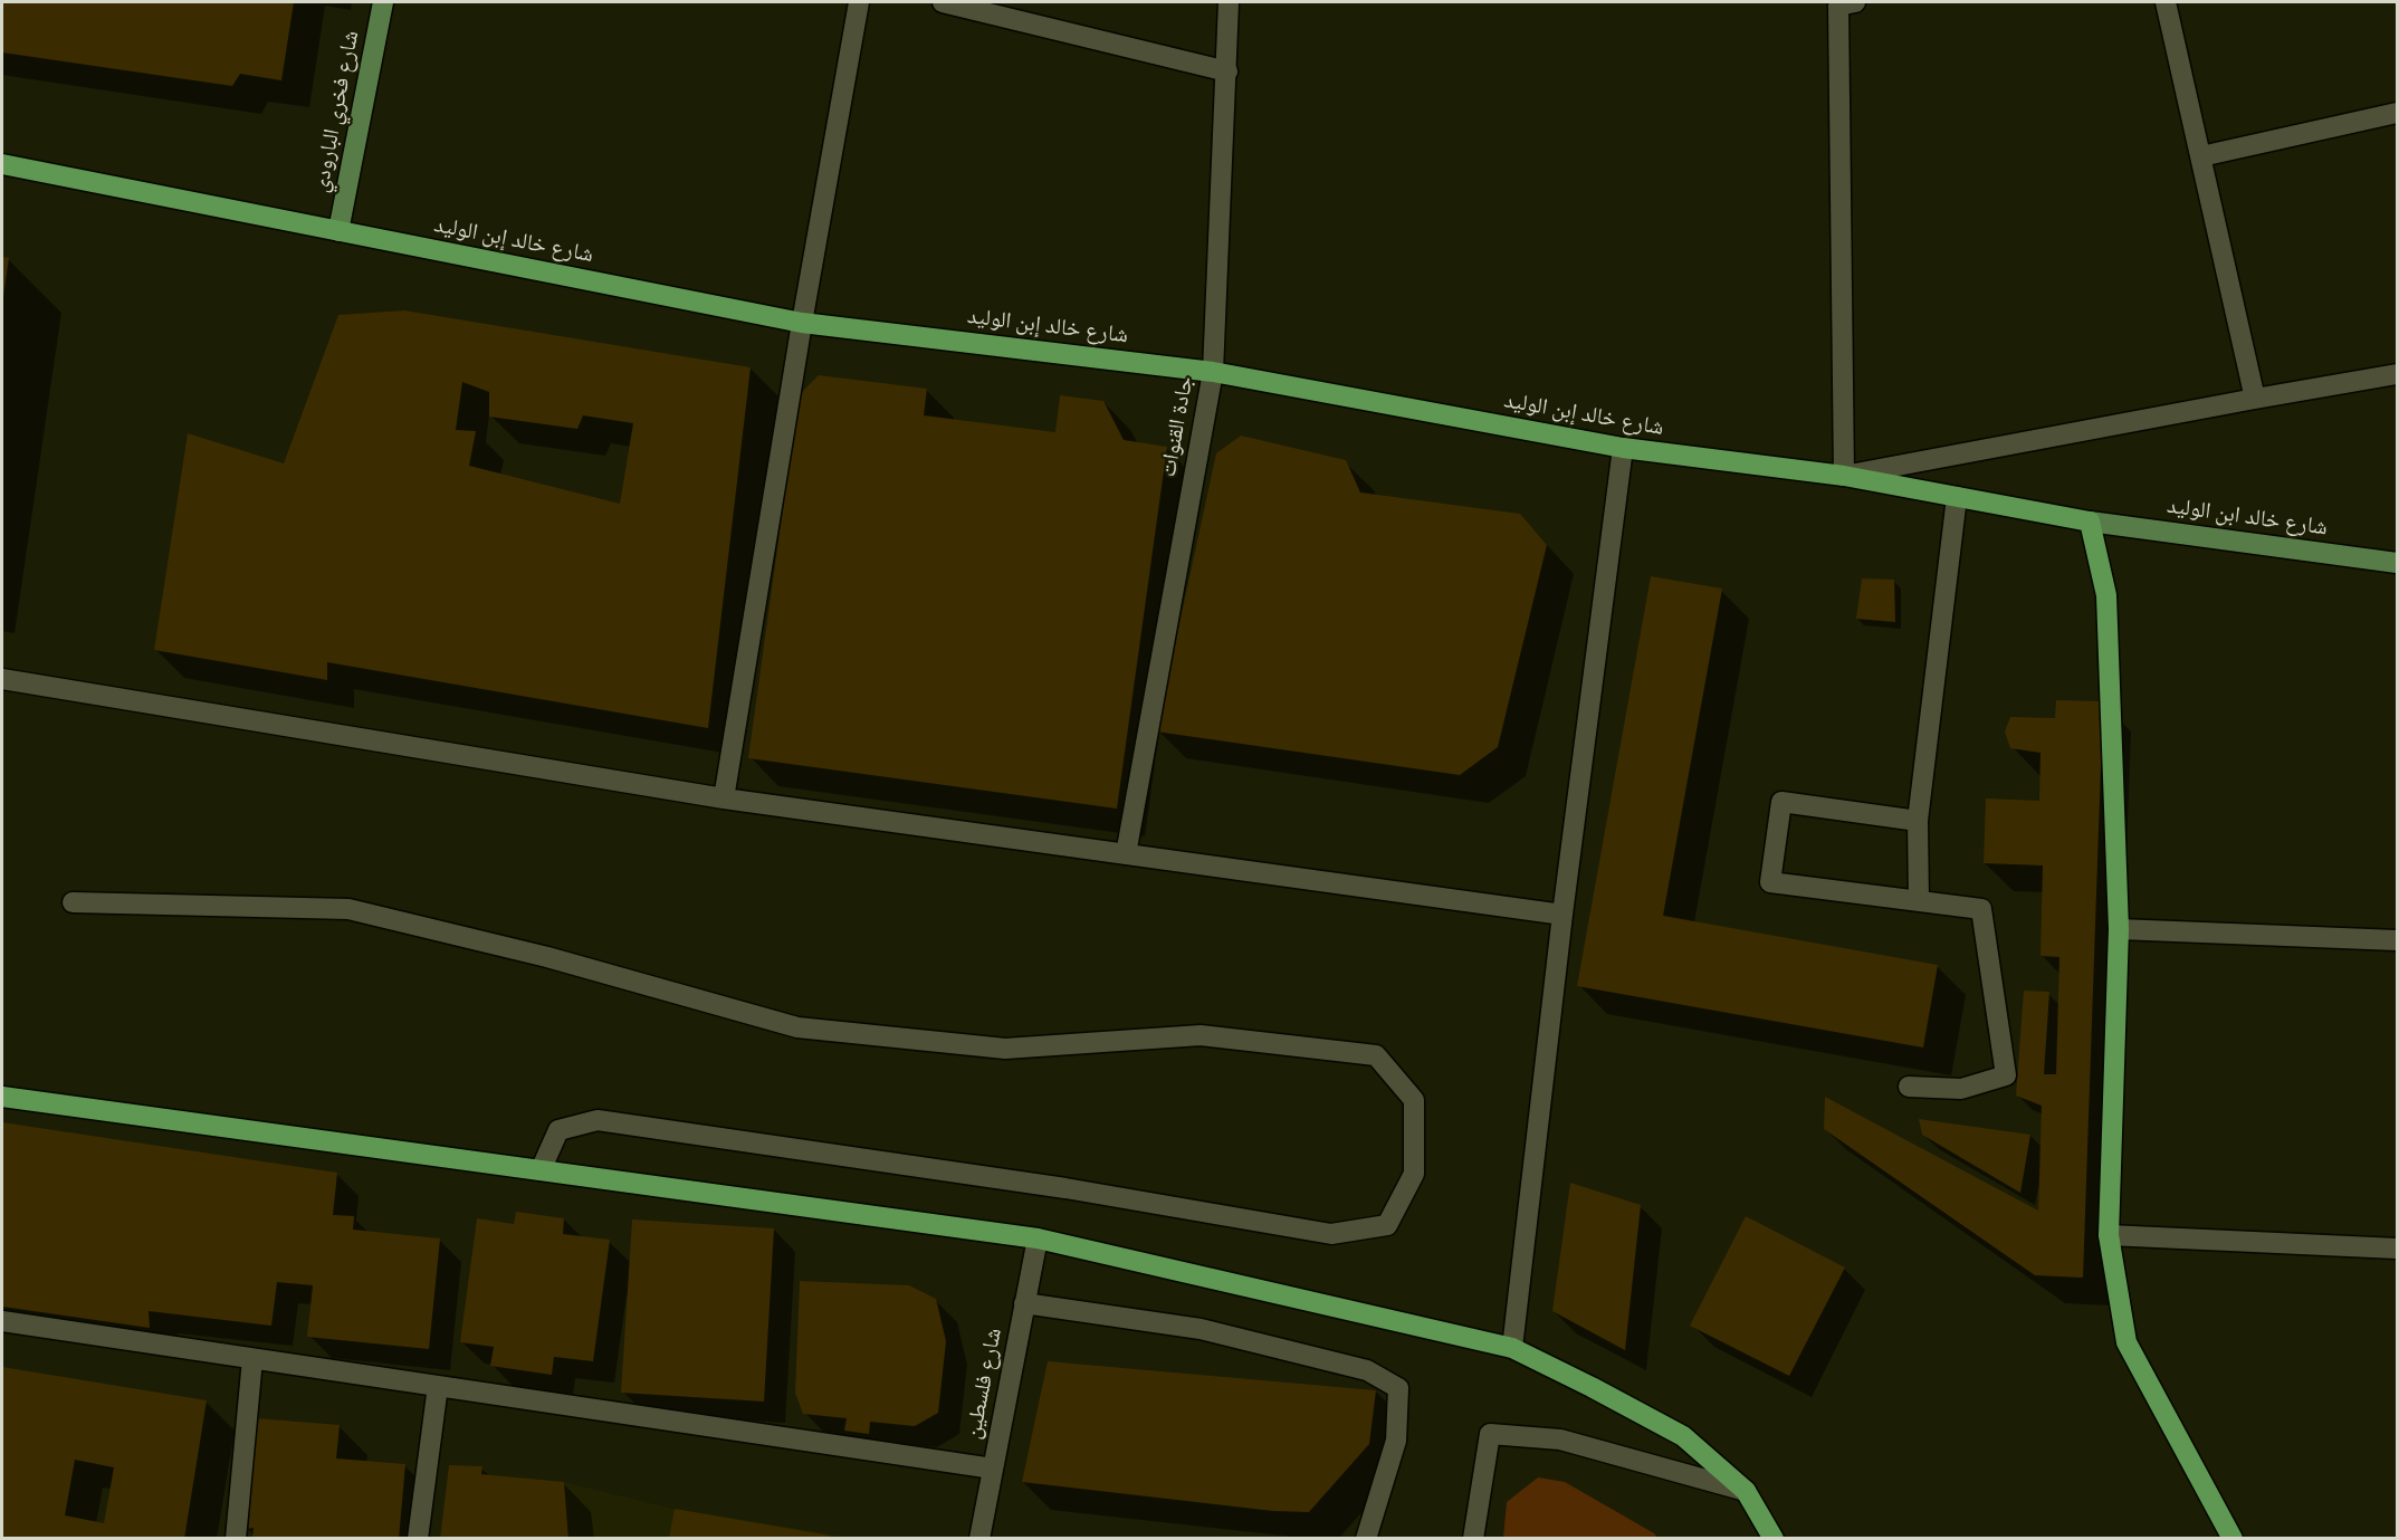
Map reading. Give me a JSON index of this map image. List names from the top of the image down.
{
  "streets": {
    "highway": ["شارع خالد إبن الوليد"],
    "main road": ["شارع فخري البارودي", "شارع خالد ابن الوليد"],
    "street": ["جادة القنوات", "شارع فلسطين"]
  },
  "crossings": [
    ["شارع فخري البارودي", "شارع خالد إبن الوليد"],
    ["شارع خالد إبن الوليد", "جادة القنوات"],
    ["شارع خالد إبن الوليد", "شارع خالد ابن الوليد"]
  ]
}
